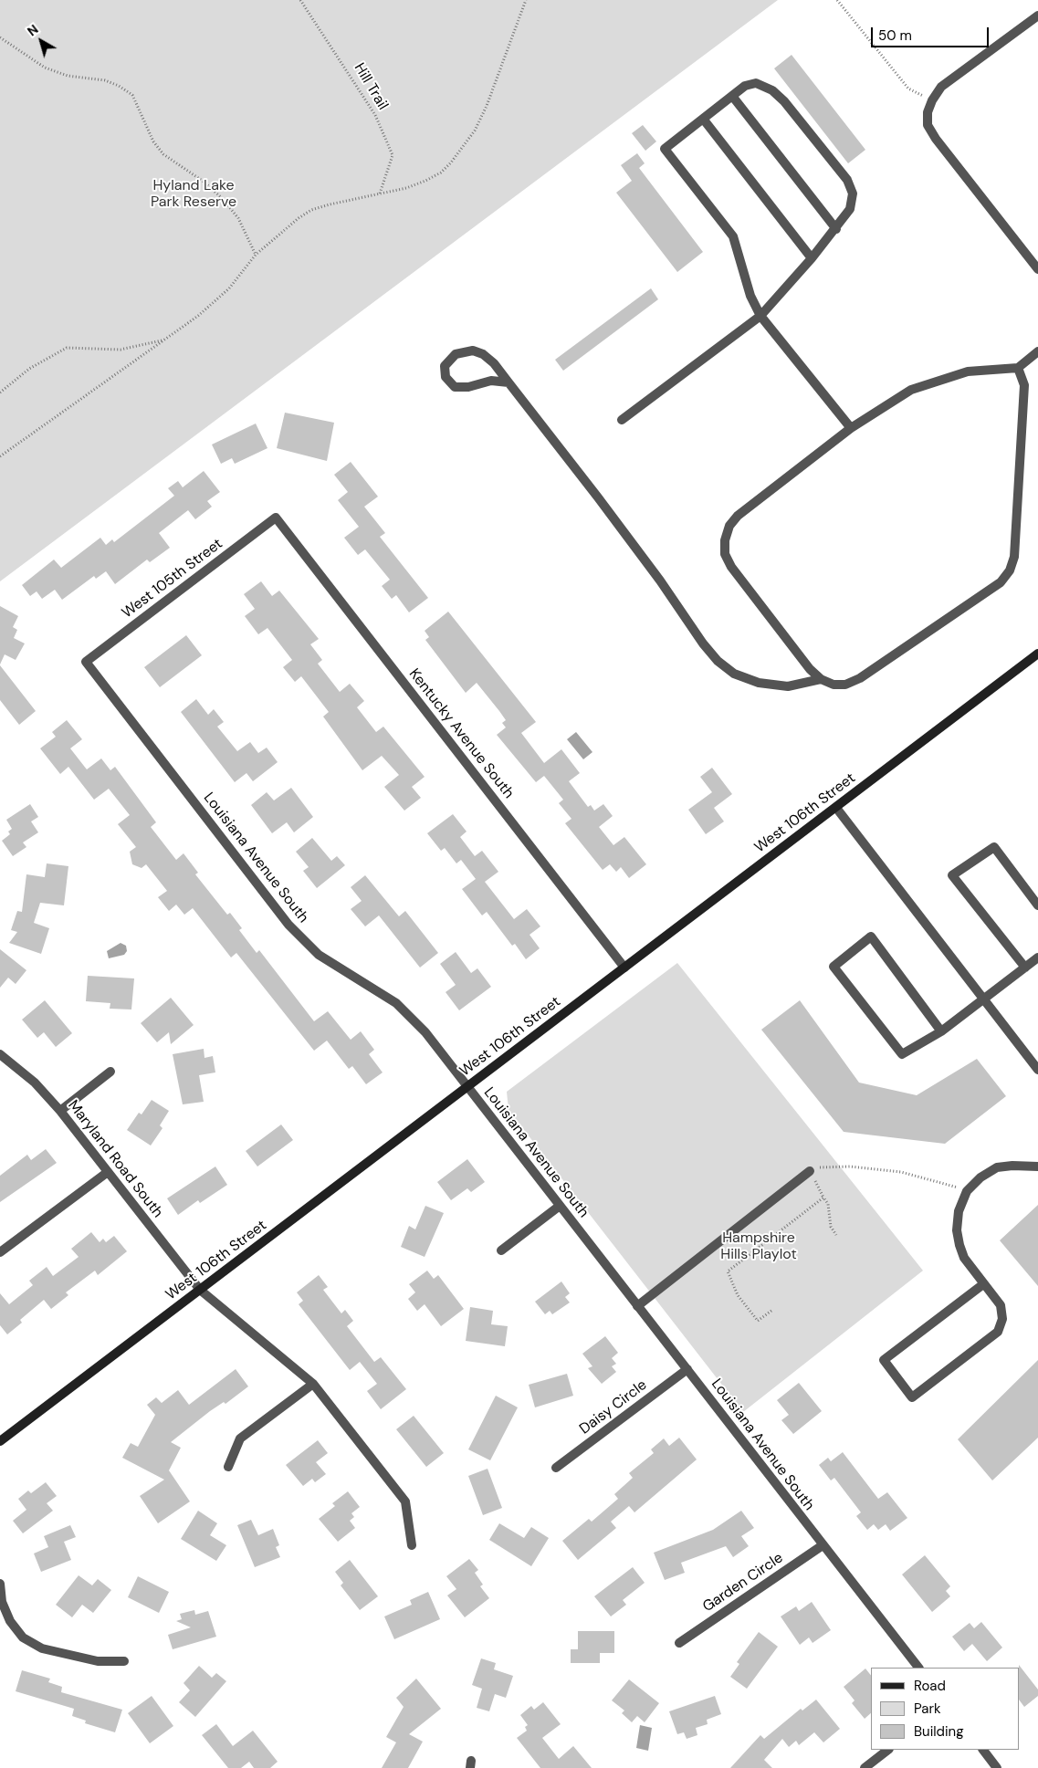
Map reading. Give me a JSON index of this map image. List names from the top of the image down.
{
  "streets": {
    "street": [
      "West 105th Street",
      "Kentucky Avenue South",
      "West 106th Street",
      "Louisiana Avenue South",
      "Maryland Road South",
      "Daisy Circle",
      "Garden Circle"
    ],
    "path": ["Hill Trail"]
  },
  "crossings": [
    ["West 105th Street", "Kentucky Avenue South"],
    ["West 105th Street", "Louisiana Avenue South"],
    ["Kentucky Avenue South", "West 106th Street"],
    ["West 106th Street", "Louisiana Avenue South"],
    ["West 106th Street", "Maryland Road South"],
    ["Louisiana Avenue South", "Daisy Circle"],
    ["Louisiana Avenue South", "Garden Circle"]
  ],
  "parks": ["Hyland Lake Park Reserve", "Hampshire Hills Playlot"],
  "legend": ["Road", "Park", "Building"],
  "scale_bar": "50 m",
  "north": "top left"
}
